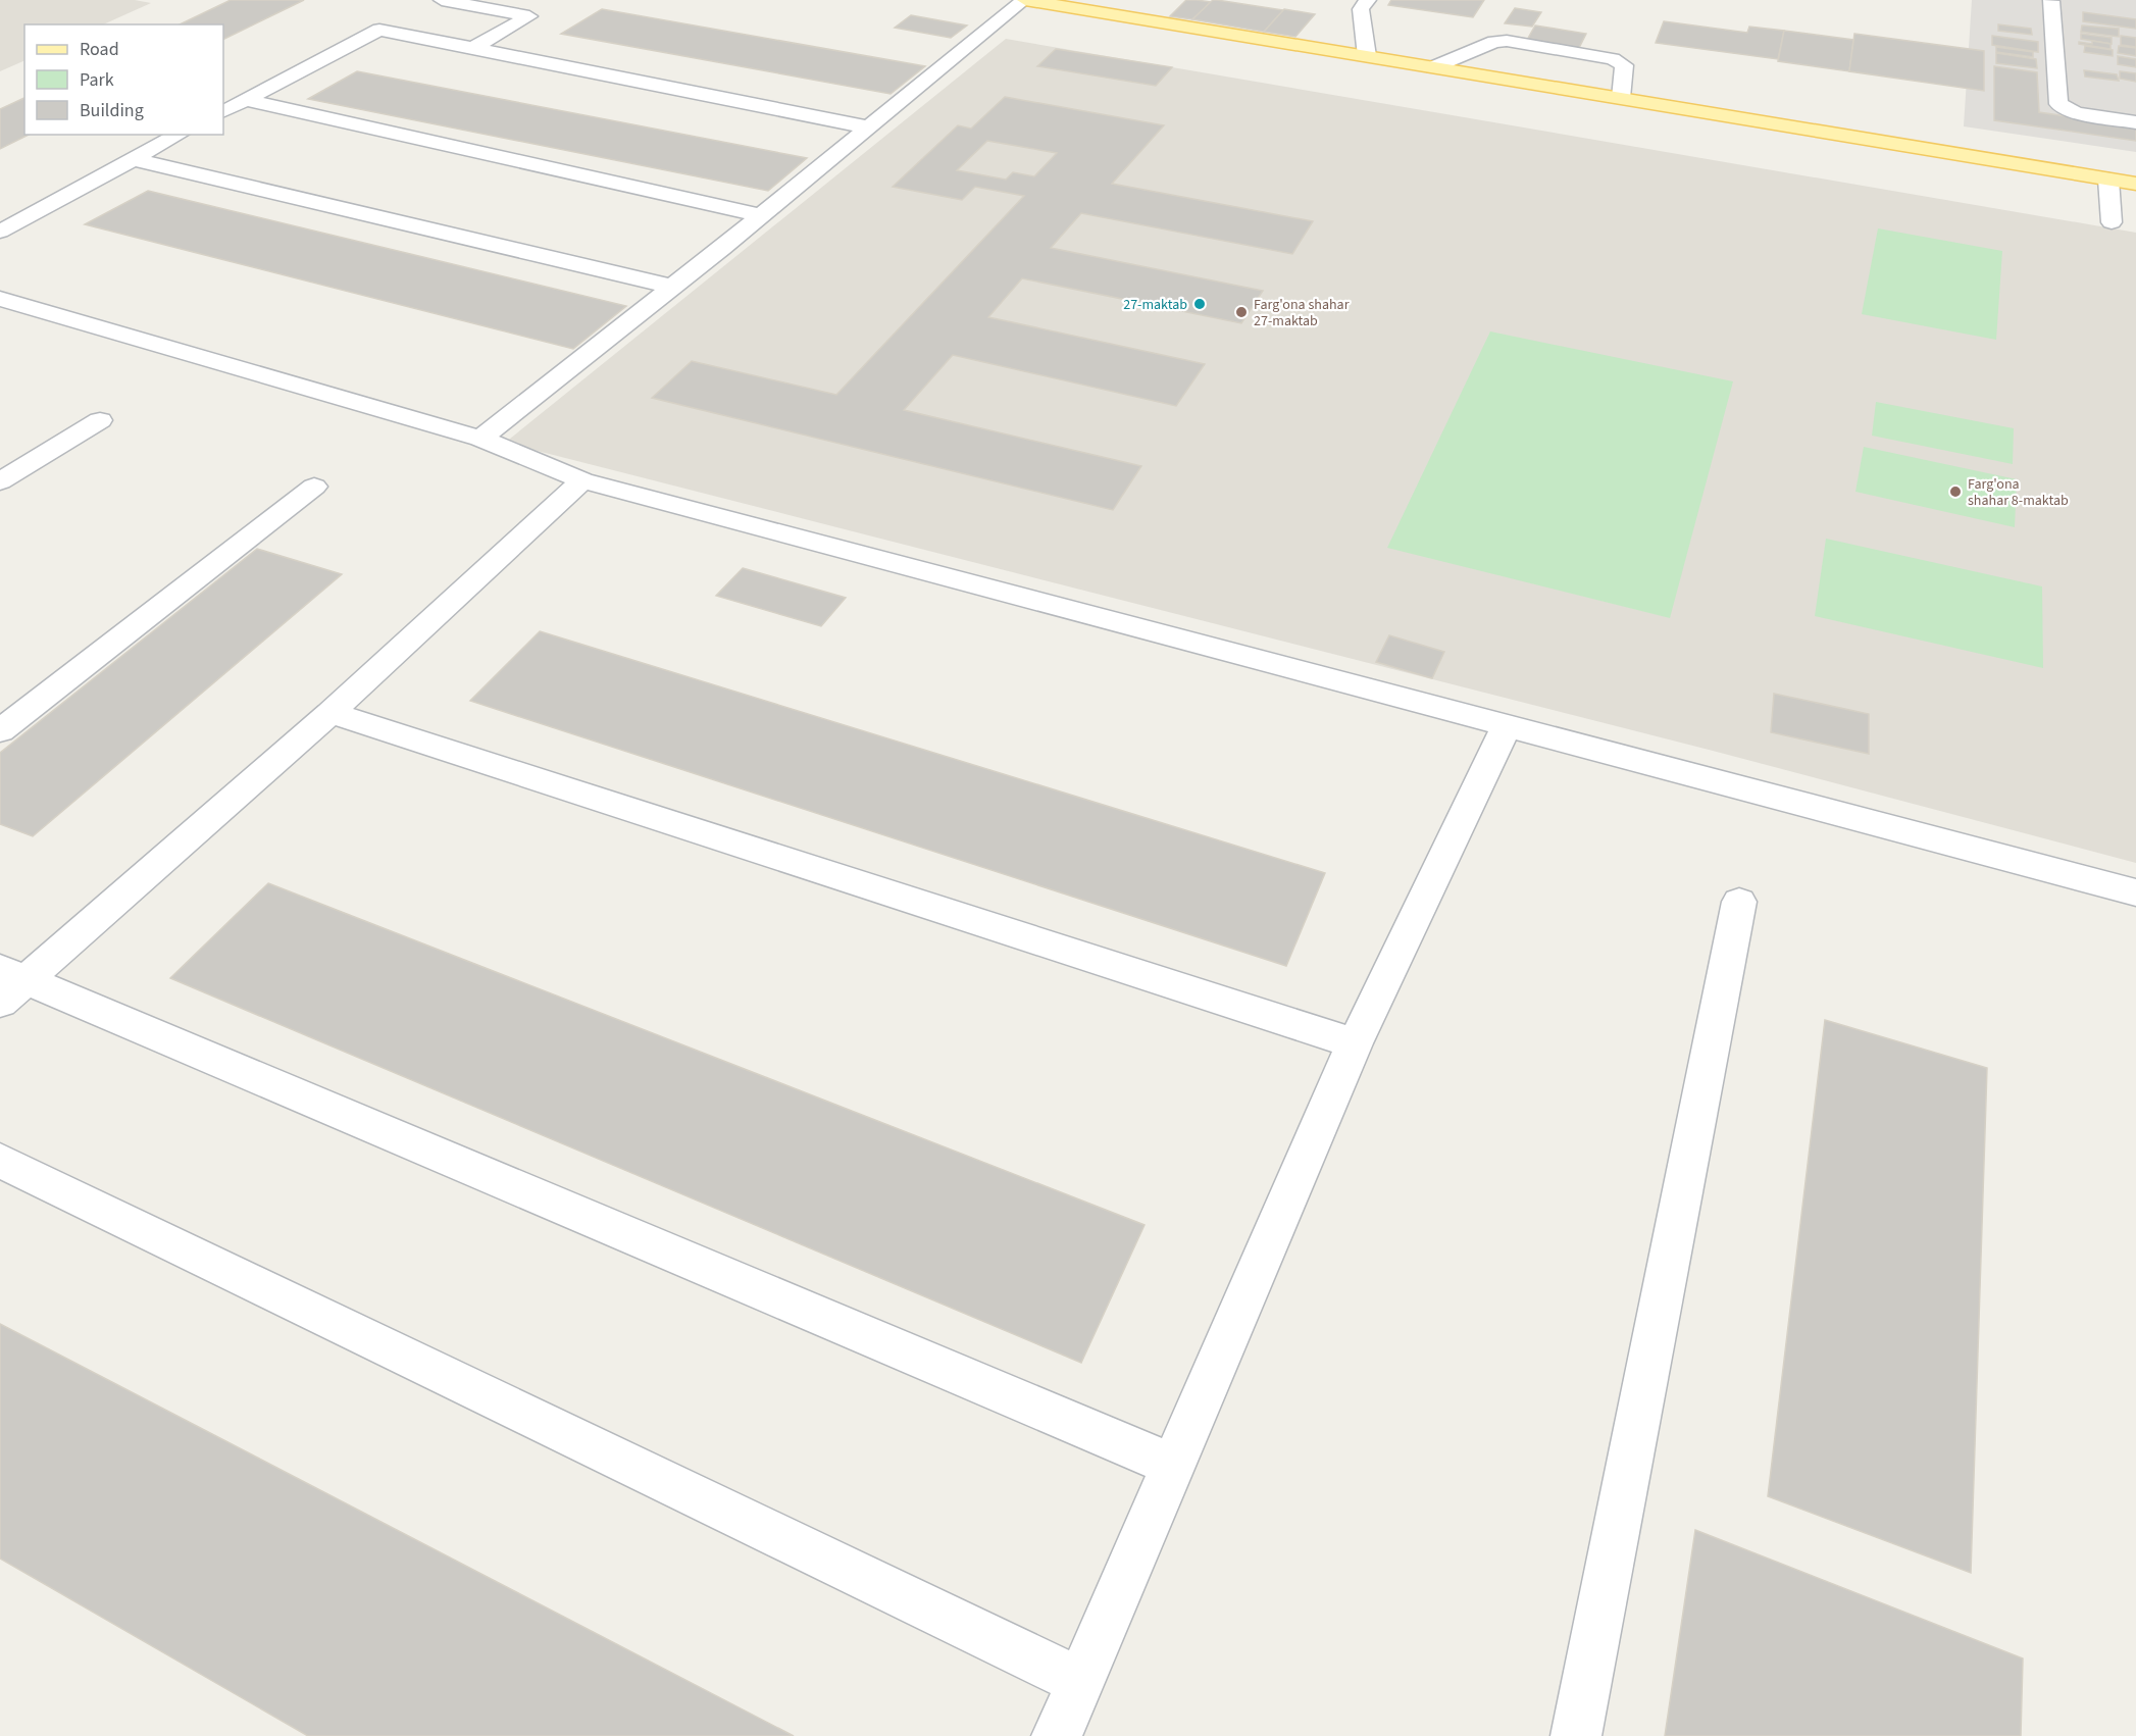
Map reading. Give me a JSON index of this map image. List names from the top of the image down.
{
  "places": ["27-maktab", "Farg'ona shahar 27-maktab", "Farg'ona shahar 8-maktab"],
  "legend": ["Road", "Park", "Building"]
}
